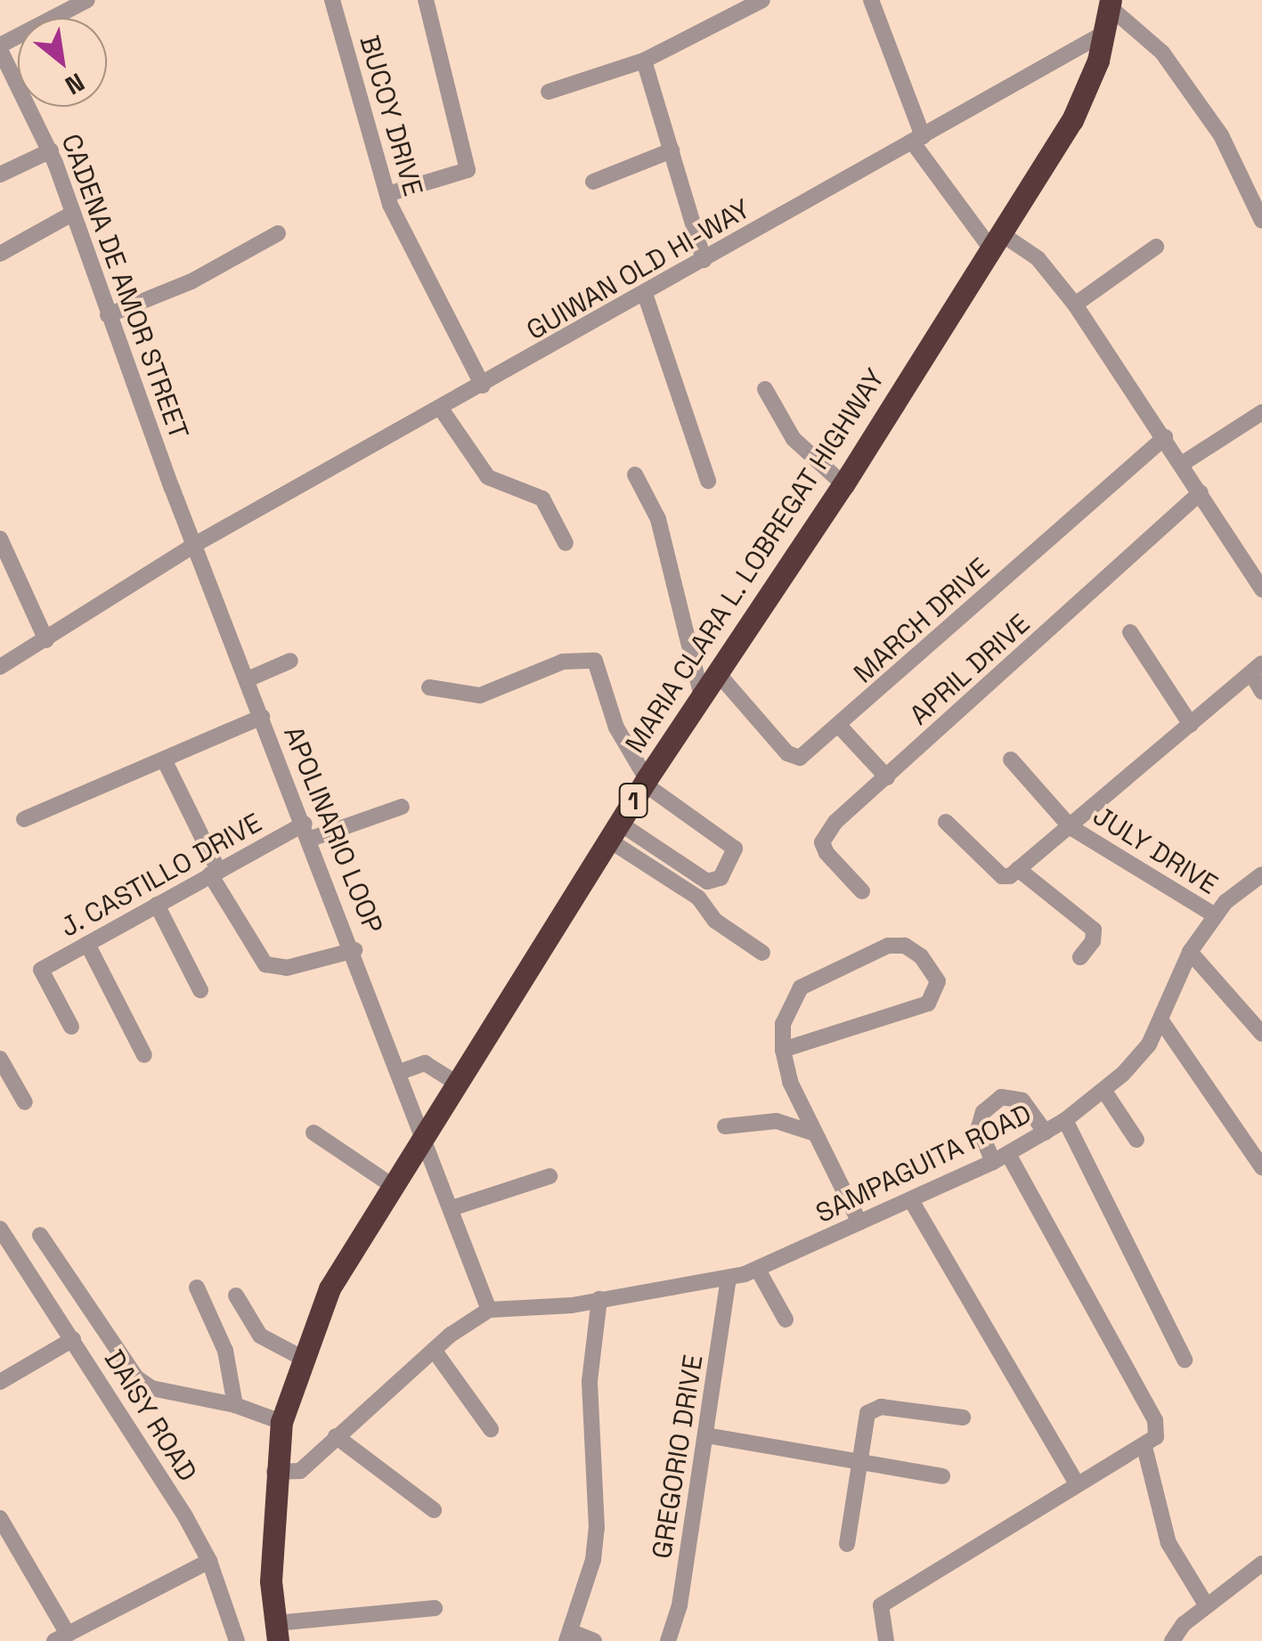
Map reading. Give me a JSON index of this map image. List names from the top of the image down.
{
  "streets": {
    "highway": ["MARIA CLARA L. LOBREGAT HIGHWAY", "1"],
    "street": [
      "BUCOY DRIVE",
      "GUIWAN OLD HI-WAY",
      "CADENA DE AMOR STREET",
      "MARCH DRIVE",
      "APRIL DRIVE",
      "APOLINARIO LOOP",
      "JULY DRIVE",
      "J. CASTILLO DRIVE",
      "SAMPAGUITA ROAD",
      "DAISY ROAD",
      "GREGORIO DRIVE"
    ]
  },
  "crossings": [
    ["BUCOY DRIVE", "GUIWAN OLD HI-WAY"],
    ["GUIWAN OLD HI-WAY", "CADENA DE AMOR STREET"],
    ["GUIWAN OLD HI-WAY", "MARIA CLARA L. LOBREGAT HIGHWAY"],
    ["GUIWAN OLD HI-WAY", "APOLINARIO LOOP"],
    ["CADENA DE AMOR STREET", "APOLINARIO LOOP"],
    ["MARIA CLARA L. LOBREGAT HIGHWAY", "MARCH DRIVE"],
    ["MARIA CLARA L. LOBREGAT HIGHWAY", "APOLINARIO LOOP"],
    ["APOLINARIO LOOP", "J. CASTILLO DRIVE"],
    ["JULY DRIVE", "SAMPAGUITA ROAD"],
    ["SAMPAGUITA ROAD", "GREGORIO DRIVE"]
  ],
  "north": "bottom right"
}
